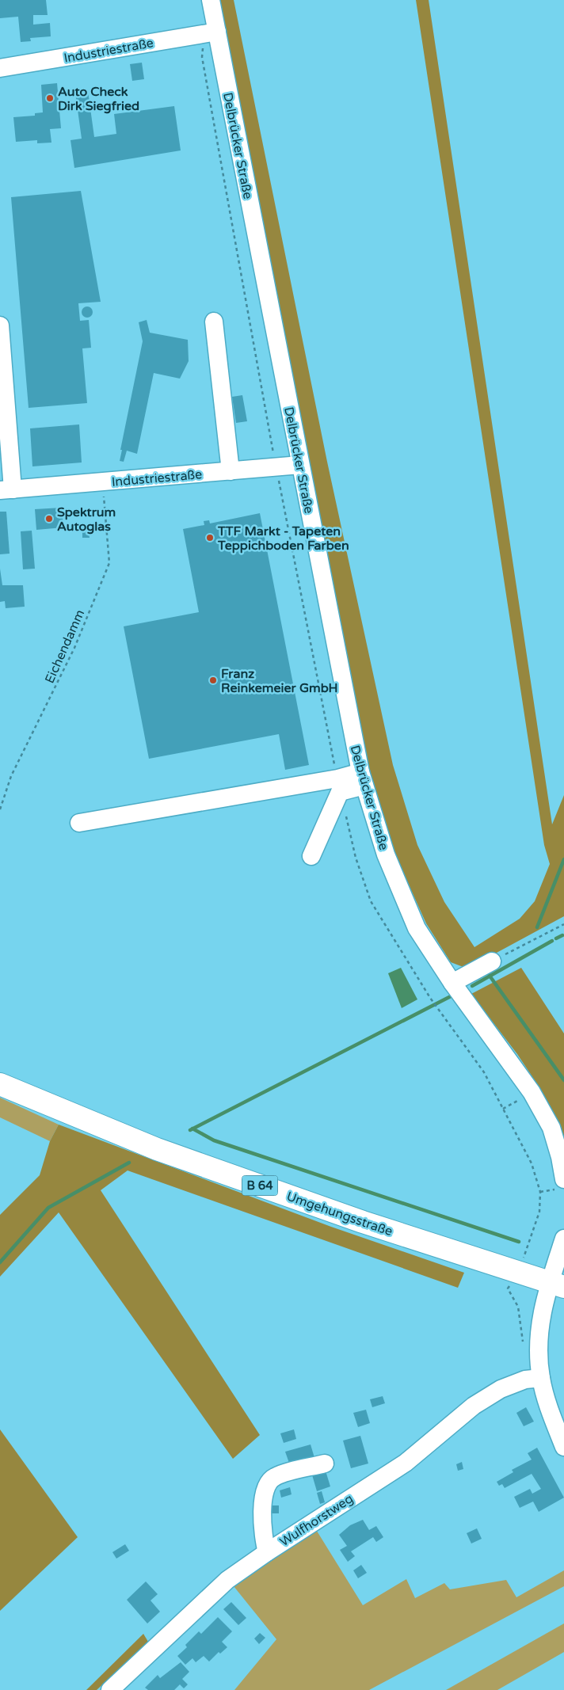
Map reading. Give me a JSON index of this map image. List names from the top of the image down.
{
  "streets": {
    "main road": ["B 64", "Umgehungsstraße"],
    "street": ["Industriestraße", "Delbrücker Straße", "Wulfhorstweg"],
    "path": ["Eichendamm"]
  },
  "crossings": [
    ["Industriestraße", "Delbrücker Straße"],
    ["Industriestraße", "Eichendamm"]
  ],
  "places": [
    "Auto Check Dirk Siegfried",
    "Spektrum Autoglas",
    "TTF Markt - Tapeten Teppichboden Farben",
    "Franz Reinkemeier GmbH"
  ]
}
